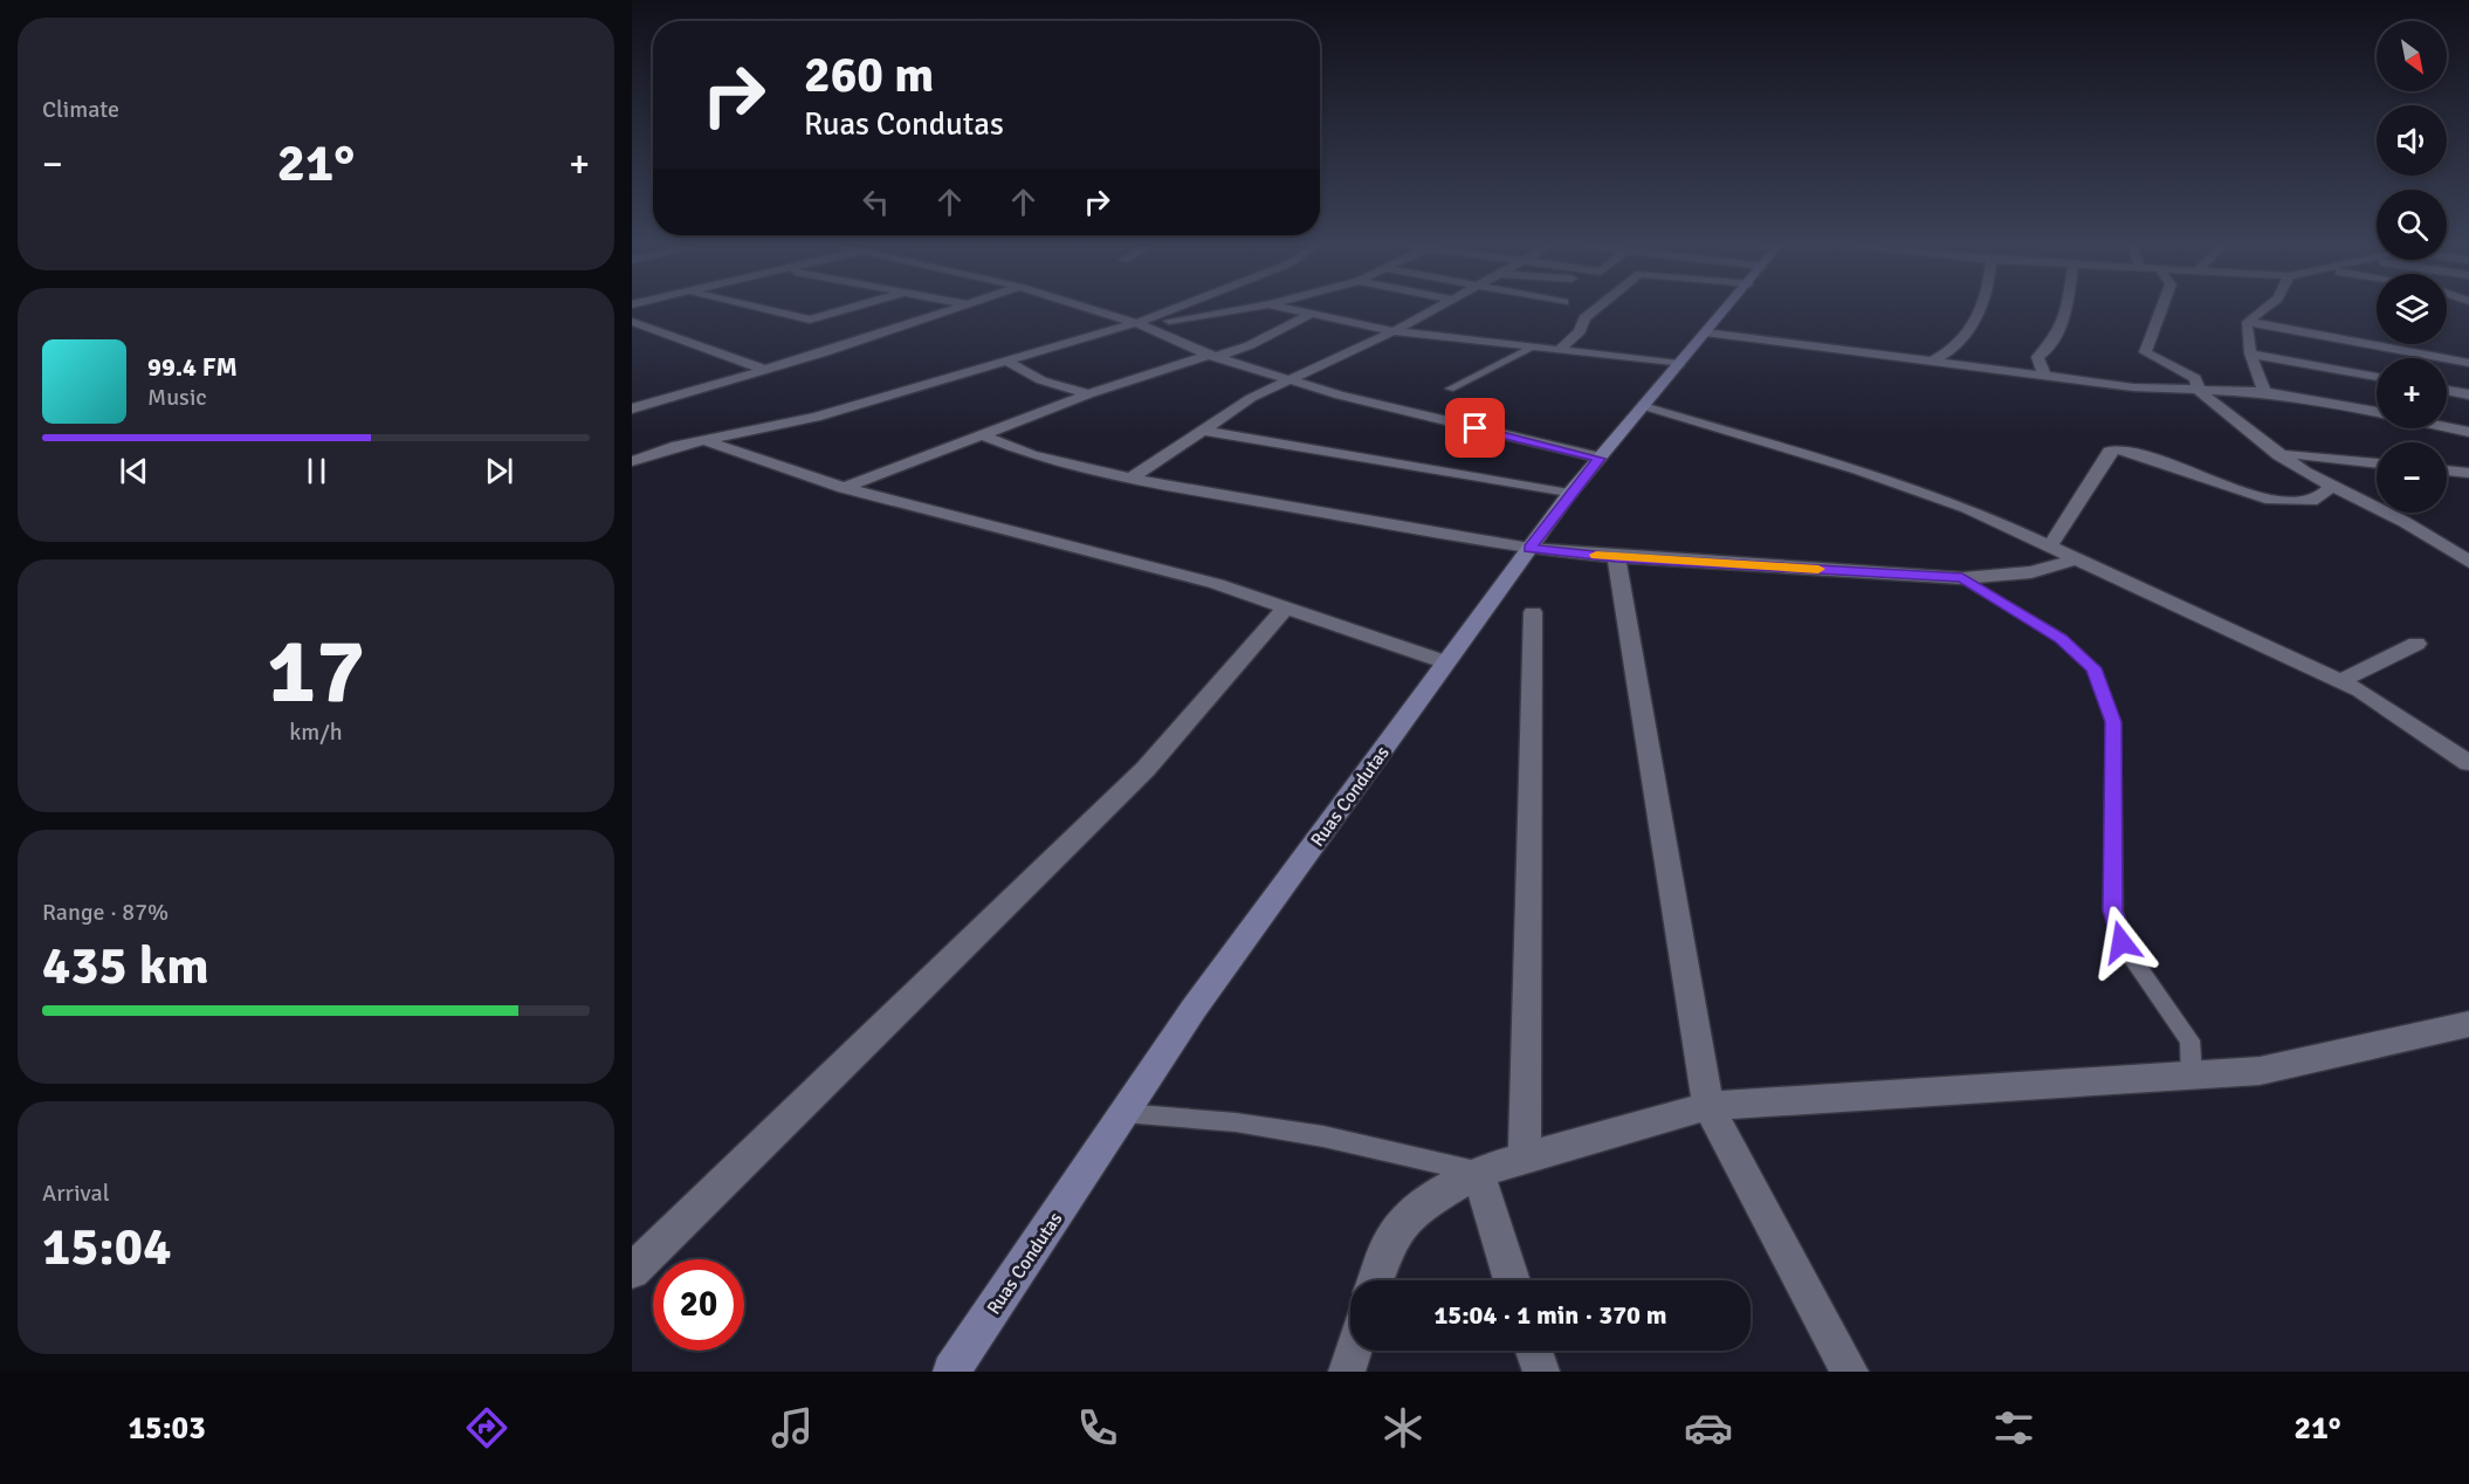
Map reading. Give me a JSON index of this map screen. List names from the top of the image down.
{
  "streets": {
    "street": ["Ruas Condutas"]
  },
  "north": "bottom right",
  "page": {
    "tile": [
      "Climate",
      ["17", "km/h"],
      ["Range · 87%", "435 km"],
      ["Arrival", "15:04"]
    ],
    "map_buttons": ["+", "−"],
    "turn": ["260 m", "Ruas Condutas"],
    "heat": ["−", "21°", "+"],
    "song": ["99.4 FM", "Music"],
    "limit": "20",
    "trip": "15:04 · 1 min · 370 m",
    "tabs": ["15:03", "21°"]
  }
}
